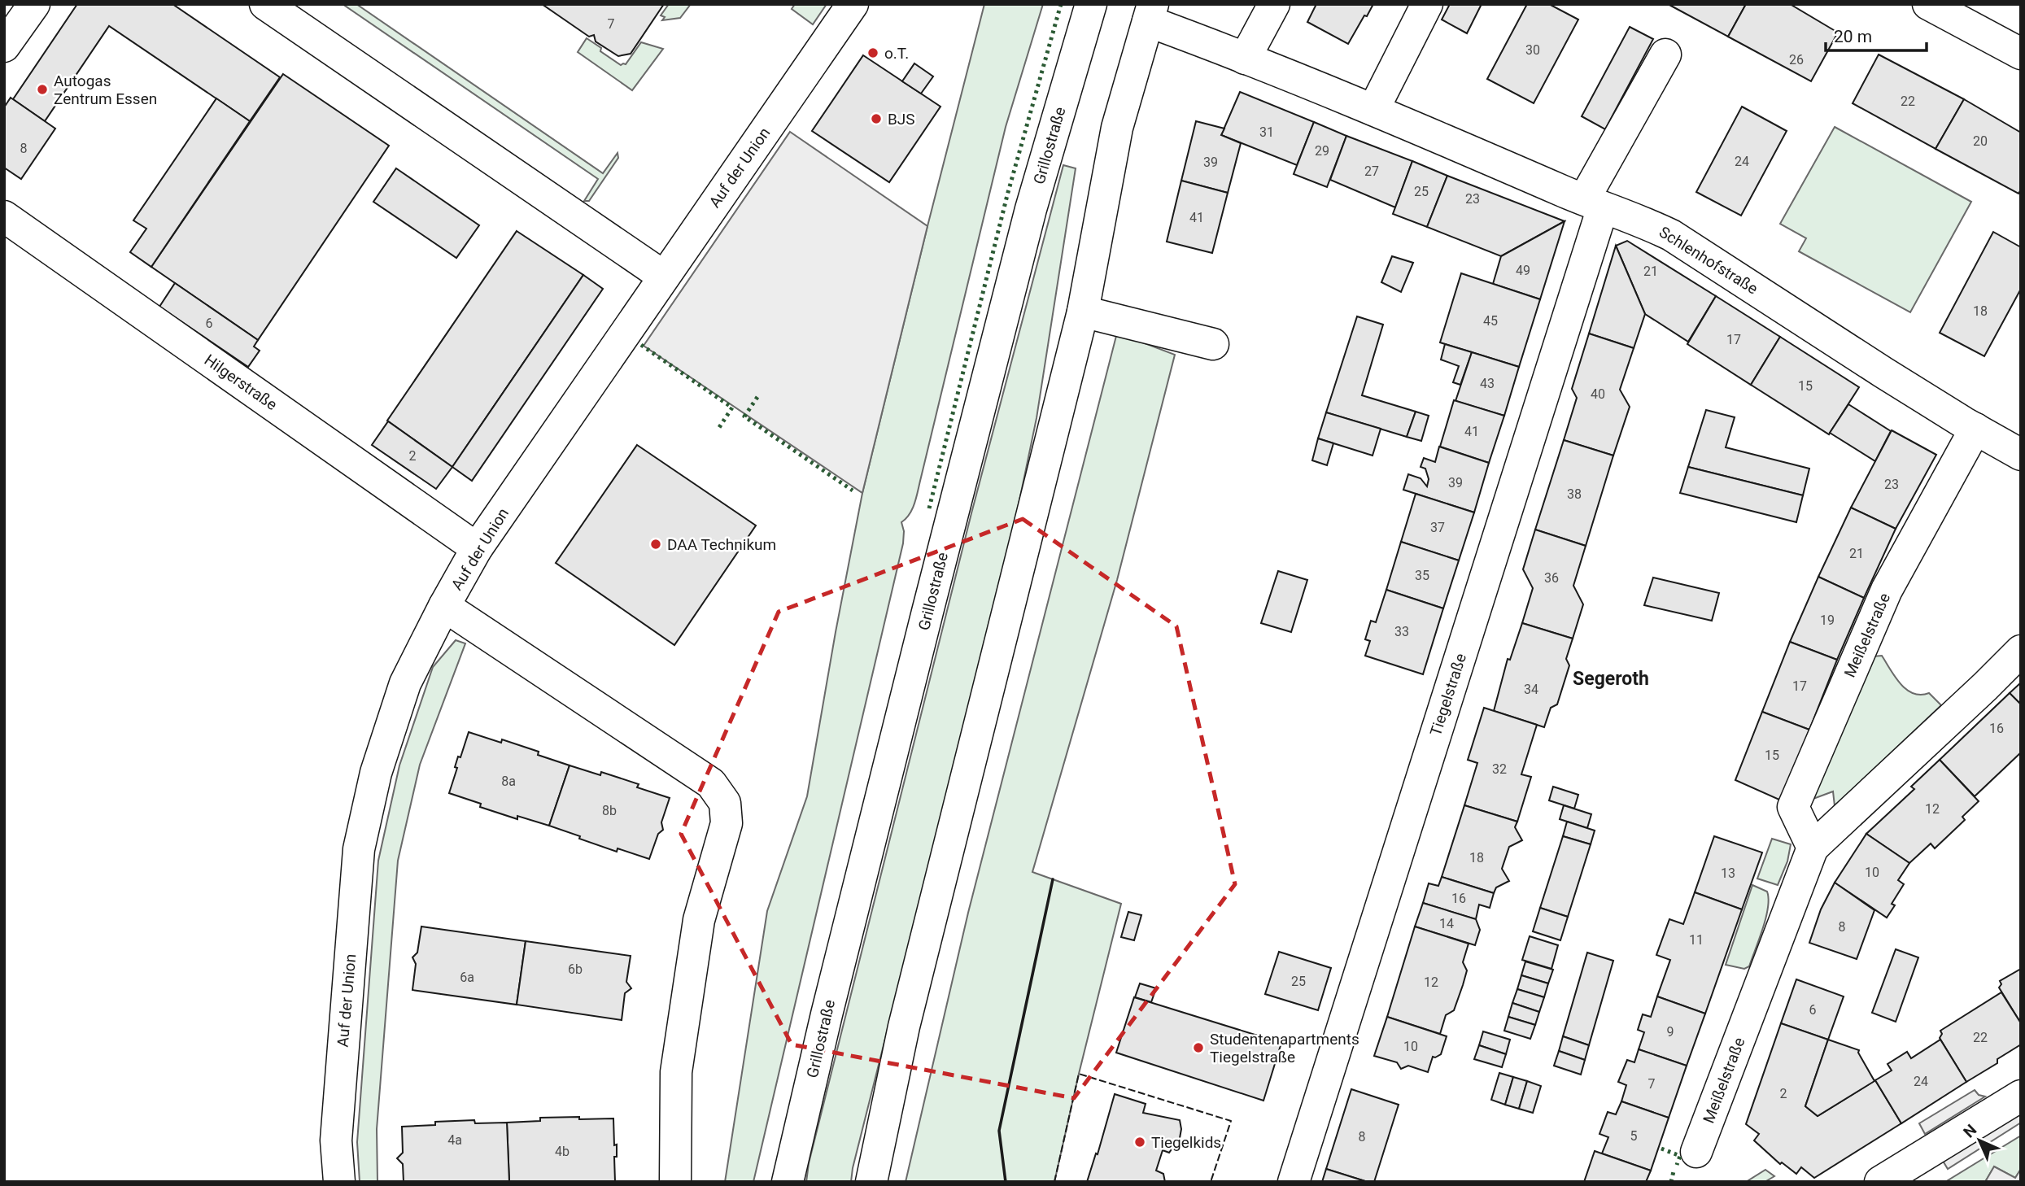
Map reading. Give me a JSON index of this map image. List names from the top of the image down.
{
  "streets": {
    "street": [
      "Grillostraße",
      "Auf der Union",
      "Schlenhofstraße",
      "Hilgerstraße",
      "Meißelstraße",
      "Tiegelstraße"
    ]
  },
  "crossings": [
    ["Auf der Union", "Hilgerstraße"],
    ["Schlenhofstraße", "Meißelstraße"],
    ["Schlenhofstraße", "Tiegelstraße"]
  ],
  "districts": ["Segeroth"],
  "places": [
    "o.T.",
    "Autogas Zentrum Essen",
    "BJS",
    "DAA Technikum",
    "Studentenapartments Tiegelstraße",
    "Tiegelkids"
  ],
  "house_numbers": [
    "7",
    "30",
    "26",
    "22",
    "31",
    "20",
    "8",
    "29",
    "24",
    "39",
    "27",
    "25",
    "23",
    "41",
    "49",
    "21",
    "18",
    "45",
    "6",
    "17",
    "43",
    "15",
    "40",
    "41",
    "2",
    "39",
    "23",
    "38",
    "37",
    "21",
    "35",
    "36",
    "19",
    "33",
    "17",
    "34",
    "16",
    "15",
    "32",
    "8a",
    "12",
    "8b",
    "18",
    "10",
    "13",
    "16",
    "14",
    "8",
    "11",
    "6b",
    "6a",
    "25",
    "12",
    "6",
    "9",
    "22",
    "10",
    "24",
    "7",
    "2",
    "5",
    "8",
    "4a",
    "4b"
  ],
  "scale_bar": "20 m",
  "north": "top left"
}
